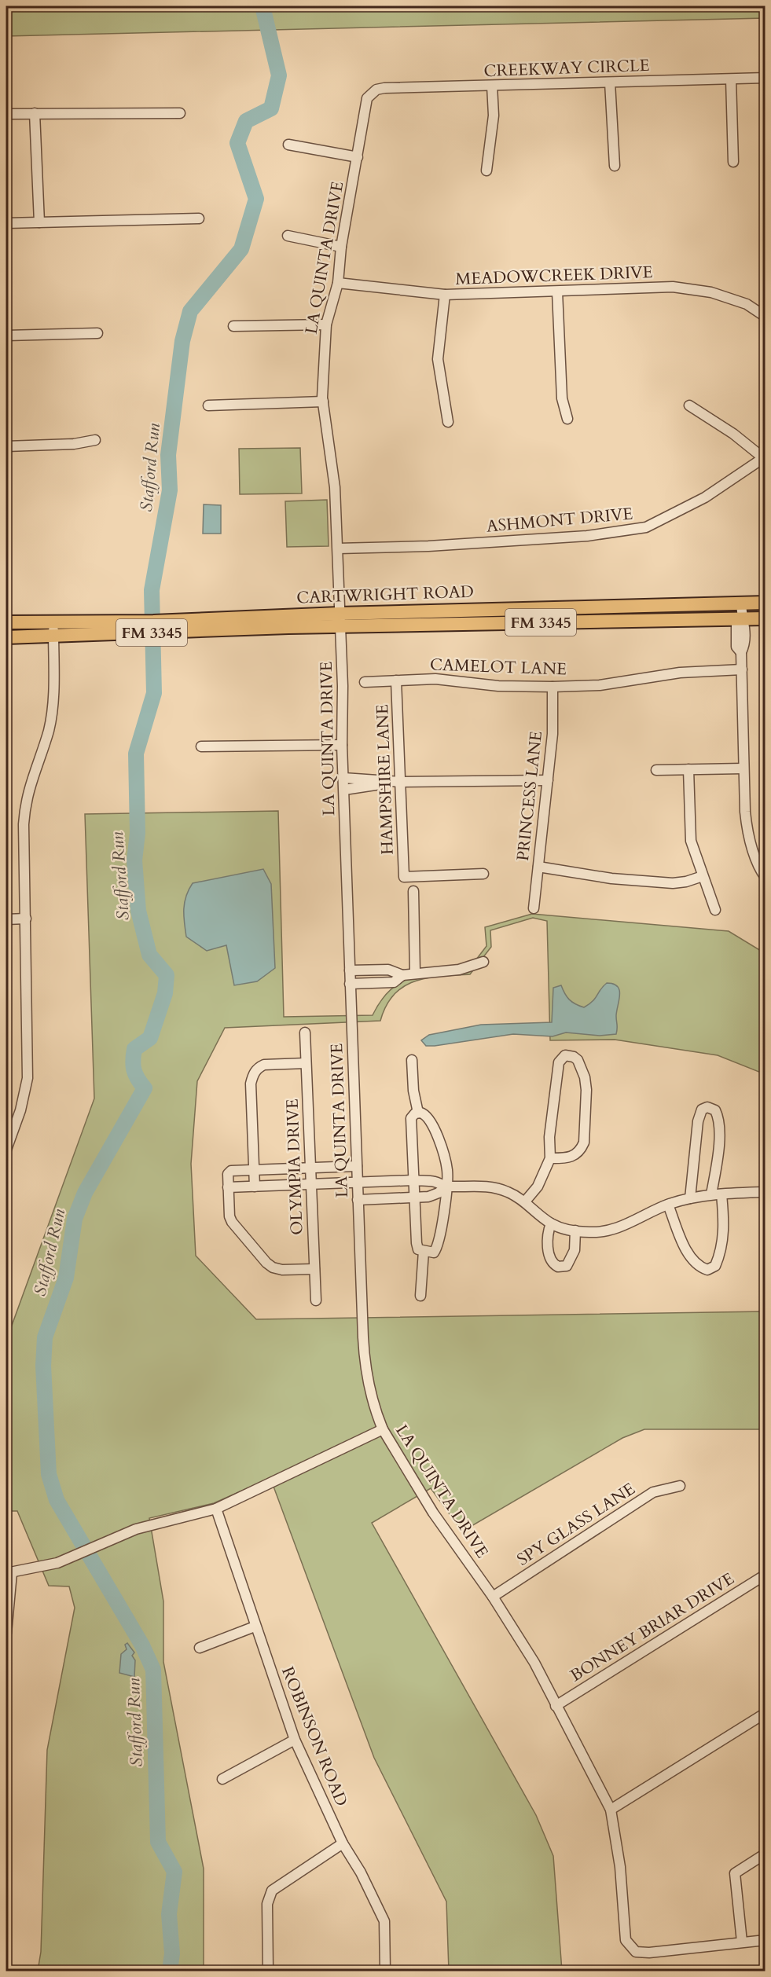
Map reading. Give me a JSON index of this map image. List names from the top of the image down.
{
  "streets": {
    "main road": ["CARTWRIGHT ROAD", "FM 3345"],
    "street": [
      "CREEKWAY CIRCLE",
      "LA QUINTA DRIVE",
      "MEADOWCREEK DRIVE",
      "ASHMONT DRIVE",
      "CAMELOT LANE",
      "HAMPSHIRE LANE",
      "PRINCESS LANE",
      "OLYMPIA DRIVE",
      "SPY GLASS LANE",
      "BONNEY BRIAR DRIVE",
      "ROBINSON ROAD"
    ]
  },
  "crossings": [
    ["CREEKWAY CIRCLE", "LA QUINTA DRIVE"],
    ["LA QUINTA DRIVE", "MEADOWCREEK DRIVE"],
    ["LA QUINTA DRIVE", "ASHMONT DRIVE"],
    ["LA QUINTA DRIVE", "CARTWRIGHT ROAD"],
    ["LA QUINTA DRIVE", "SPY GLASS LANE"],
    ["LA QUINTA DRIVE", "BONNEY BRIAR DRIVE"],
    ["CAMELOT LANE", "HAMPSHIRE LANE"],
    ["CAMELOT LANE", "PRINCESS LANE"]
  ],
  "water": ["Stafford Run"]
}
